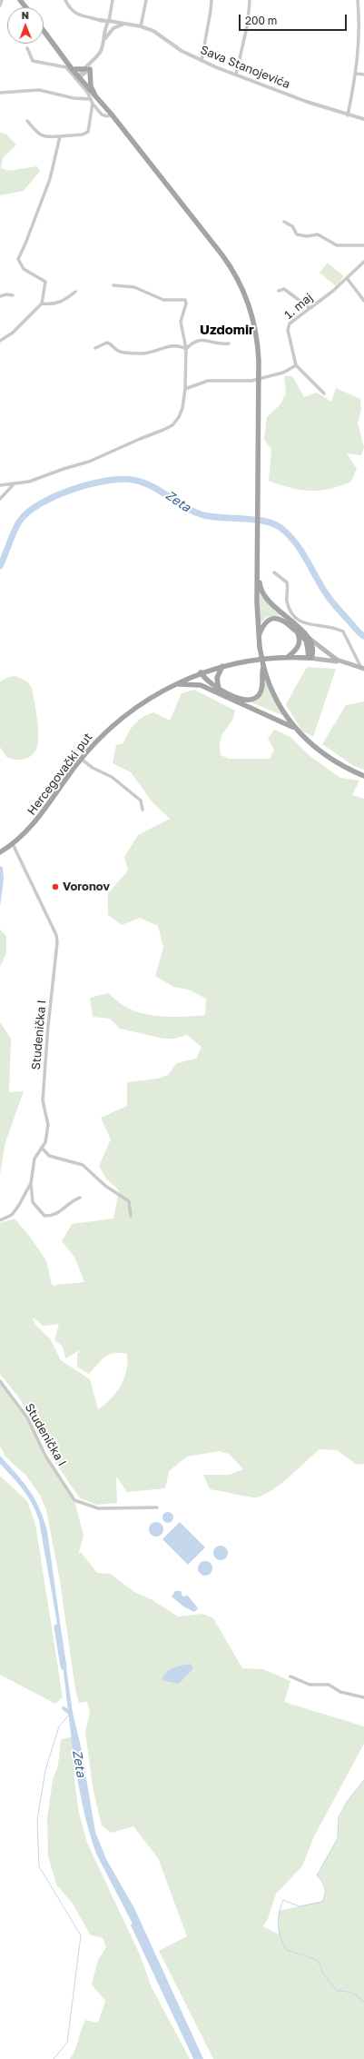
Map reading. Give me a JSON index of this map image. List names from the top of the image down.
{
  "streets": {
    "main road": ["Hercegovački put"],
    "street": ["Sava Stanojevića", "1. maj", "Studenička I"]
  },
  "crossings": [
    ["Hercegovački put", "Studenička I"]
  ],
  "districts": ["Uzdomir"],
  "water": ["Zeta"],
  "places": ["Voronov"],
  "scale_bar": "200 m",
  "north": "top"
}
